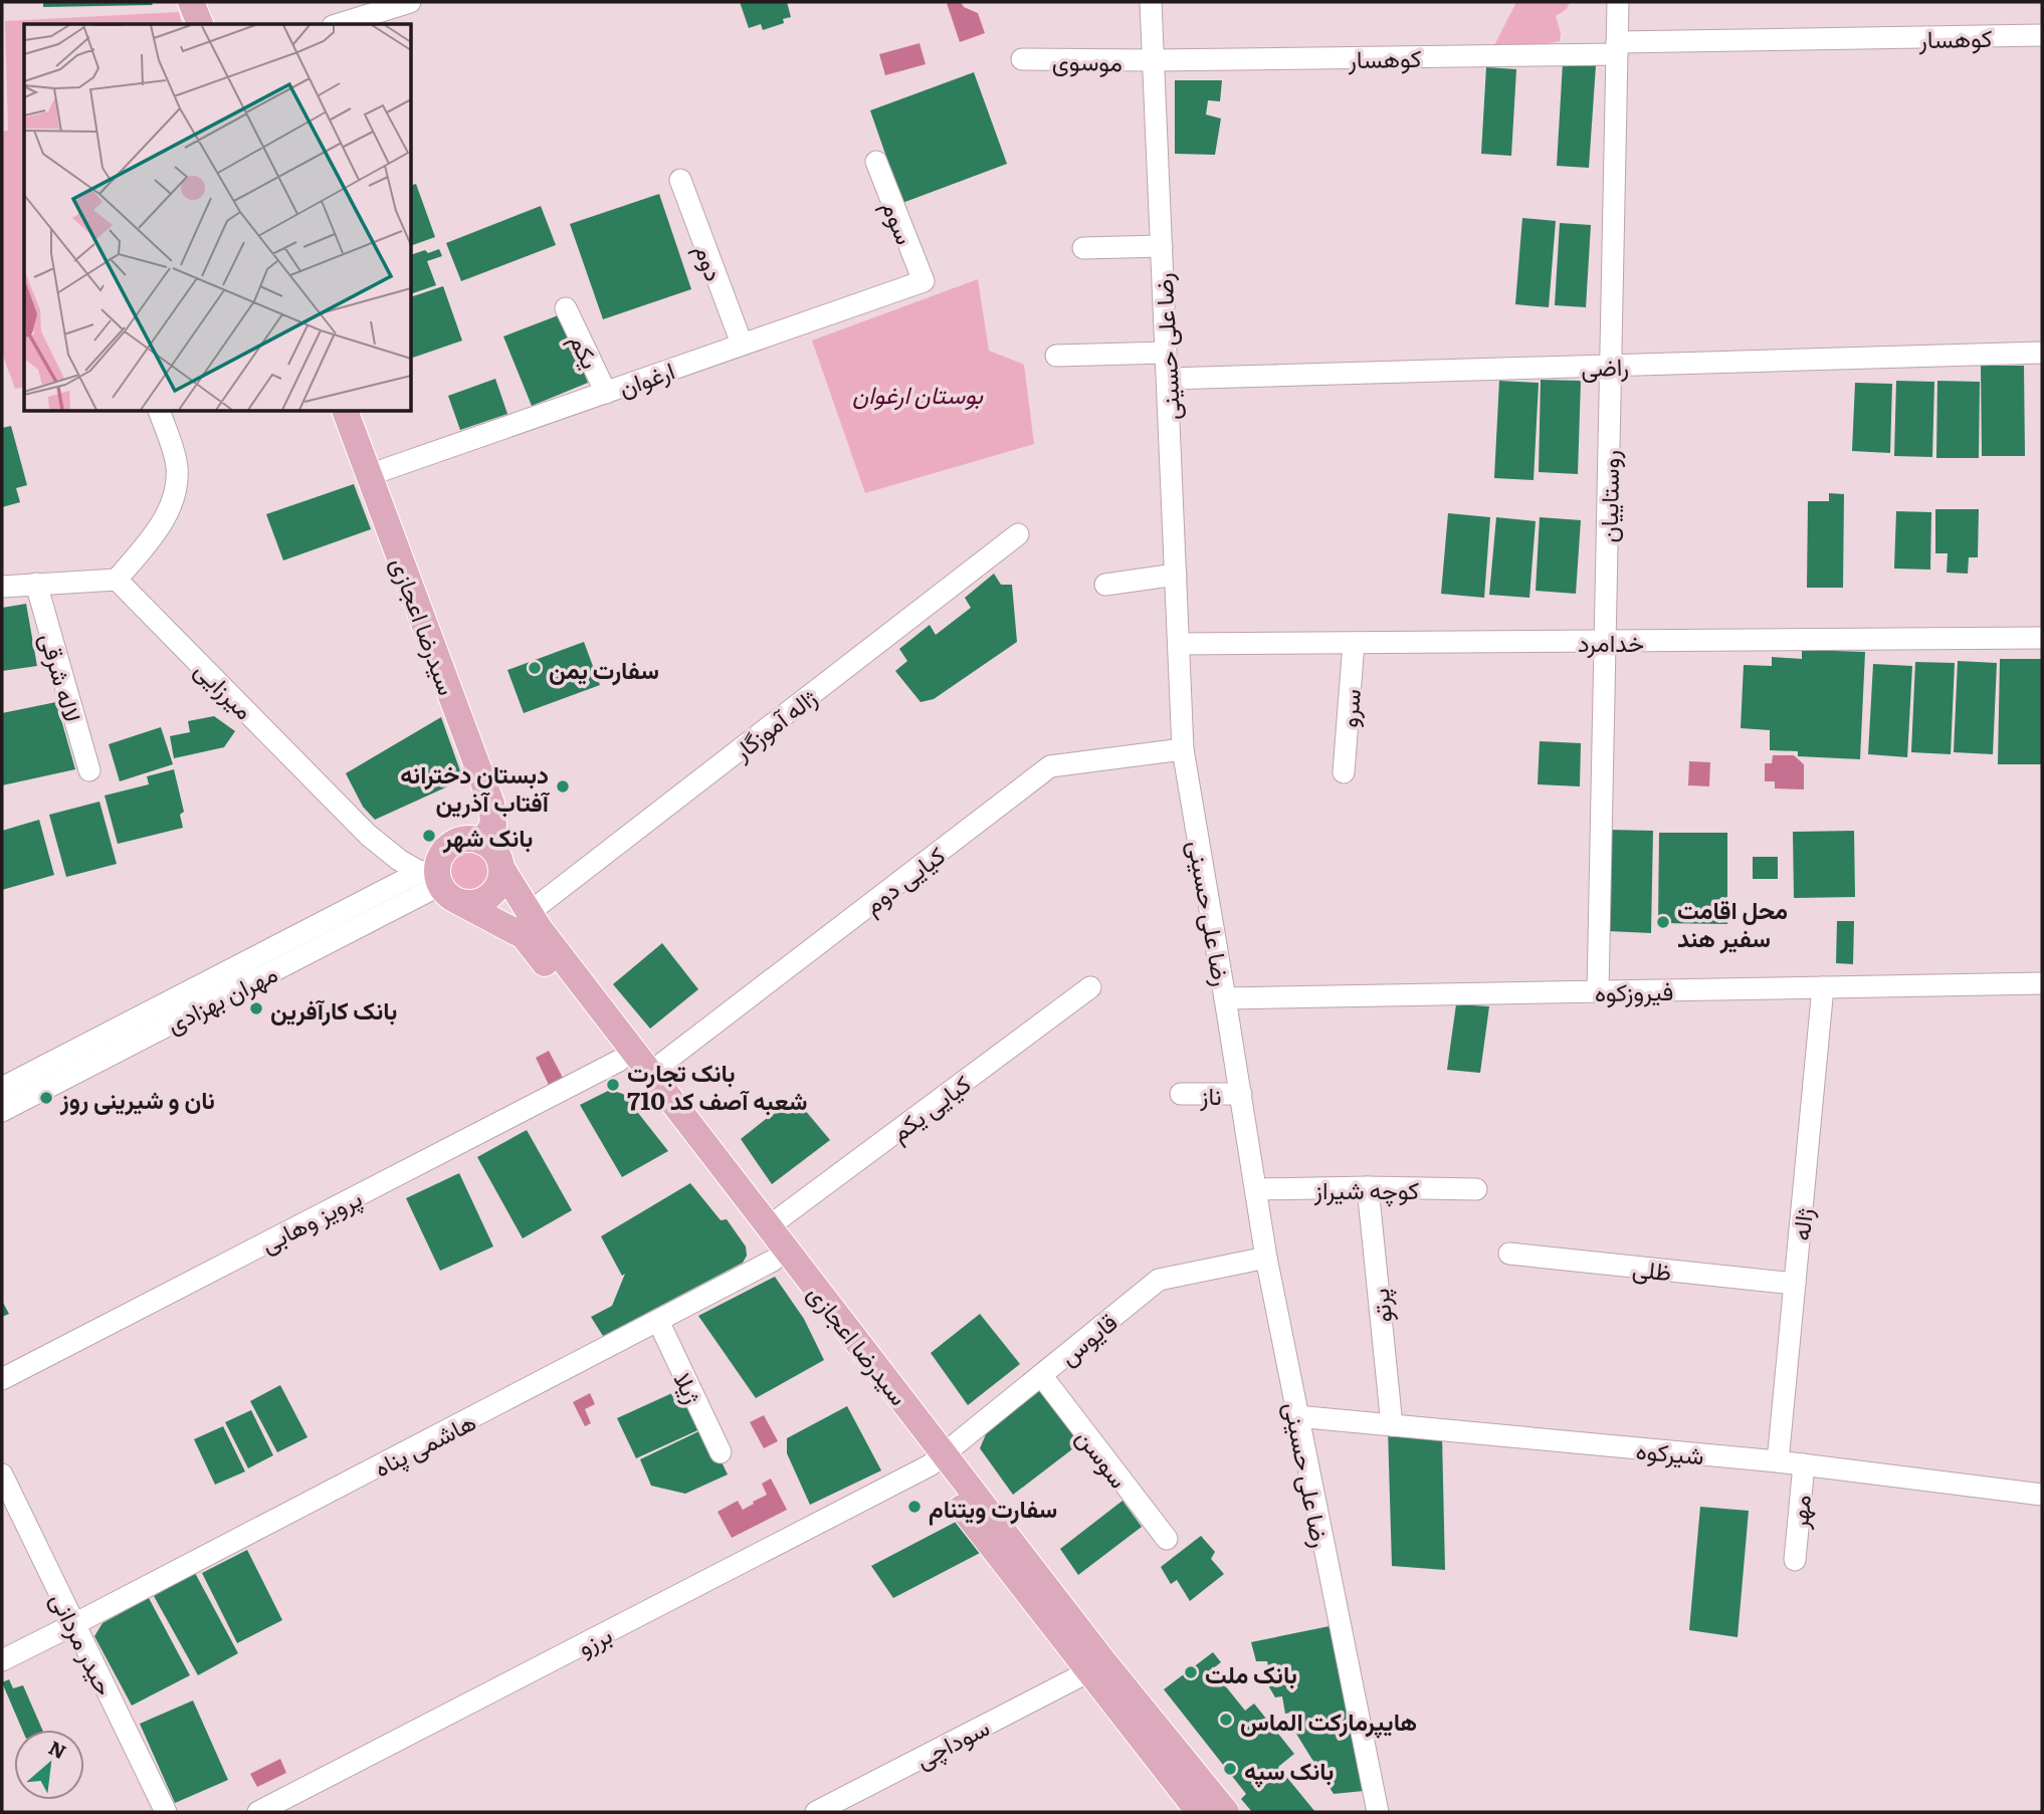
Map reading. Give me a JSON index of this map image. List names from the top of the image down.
{
  "streets": {
    "main road": ["سیدرضا اعجازی"],
    "street": [
      "کوهسار",
      "موسوی",
      "سوم",
      "دوم",
      "رضا علی حسینی",
      "یکم",
      "راضی",
      "ارغوان",
      "روستاییان",
      "خدامرد",
      "لاله شرقی",
      "میرزایی",
      "سرو",
      "ژاله آموزگار",
      "کیایی دوم",
      "فیروزکوه",
      "مهران بهزادی",
      "ناز",
      "کیایی یکم",
      "کوچه شیراز",
      "پرویز وهابی",
      "ژاله",
      "ظلی",
      "پرتو",
      "قایوس",
      "ژیلا",
      "هاشمی پناه",
      "شیرکوه",
      "سوسن",
      "مهر",
      "برزو",
      "حیدر مردانی",
      "سوداچی"
    ]
  },
  "crossings": [
    ["کوهسار", "موسوی"],
    ["کوهسار", "رضا علی حسینی"],
    ["کوهسار", "روستاییان"],
    ["موسوی", "رضا علی حسینی"],
    ["سوم", "ارغوان"],
    ["دوم", "ارغوان"],
    ["رضا علی حسینی", "راضی"],
    ["رضا علی حسینی", "خدامرد"],
    ["رضا علی حسینی", "کیایی دوم"],
    ["رضا علی حسینی", "فیروزکوه"],
    ["رضا علی حسینی", "ناز"],
    ["رضا علی حسینی", "کوچه شیراز"],
    ["رضا علی حسینی", "قایوس"],
    ["رضا علی حسینی", "شیرکوه"],
    ["یکم", "ارغوان"],
    ["راضی", "روستاییان"],
    ["ارغوان", "سیدرضا اعجازی"],
    ["روستاییان", "خدامرد"],
    ["روستاییان", "فیروزکوه"],
    ["سیدرضا اعجازی", "میرزایی"],
    ["سیدرضا اعجازی", "ژاله آموزگار"],
    ["سیدرضا اعجازی", "کیایی دوم"],
    ["سیدرضا اعجازی", "مهران بهزادی"],
    ["سیدرضا اعجازی", "کیایی یکم"],
    ["سیدرضا اعجازی", "پرویز وهابی"],
    ["سیدرضا اعجازی", "قایوس"],
    ["سیدرضا اعجازی", "هاشمی پناه"],
    ["سیدرضا اعجازی", "برزو"],
    ["سیدرضا اعجازی", "سوداچی"],
    ["خدامرد", "سرو"],
    ["میرزایی", "مهران بهزادی"],
    ["فیروزکوه", "ژاله"],
    ["کوچه شیراز", "پرتو"],
    ["ژاله", "ظلی"],
    ["ژاله", "شیرکوه"],
    ["پرتو", "شیرکوه"],
    ["قایوس", "سوسن"],
    ["قایوس", "برزو"],
    ["ژیلا", "هاشمی پناه"],
    ["هاشمی پناه", "حیدر مردانی"],
    ["شیرکوه", "مهر"]
  ],
  "parks": ["بوستان ارغوان"],
  "places": [
    "سفارت یمن",
    "دبستان دخترانه آفتاب آذرین",
    "بانک شهر",
    "محل اقامت سفیر هند",
    "بانک کارآفرین",
    "بانک تجارت شعبه آصف کد 710",
    "نان و شيرينى روز",
    "سفارت ویتنام",
    "بانک ملت",
    "هایپرمارکت الماس",
    "بانک سپه"
  ],
  "north": "top right"
}
